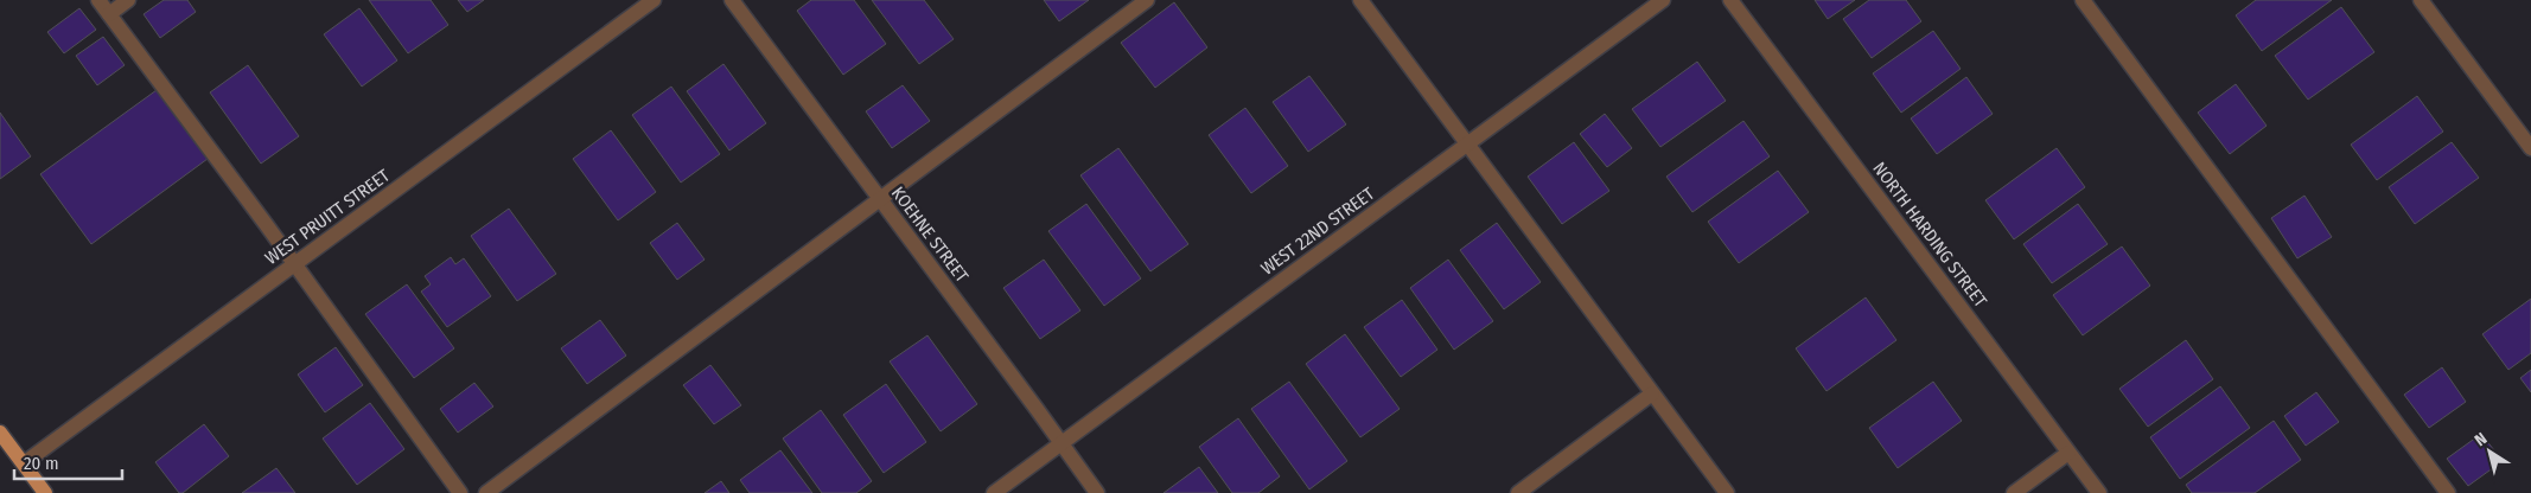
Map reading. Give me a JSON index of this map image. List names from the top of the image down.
{
  "streets": {
    "street": [
      "WEST PRUITT STREET",
      "WEST 22ND STREET",
      "KOEHNE STREET",
      "NORTH HARDING STREET"
    ]
  },
  "crossings": [
    ["WEST 22ND STREET", "KOEHNE STREET"]
  ],
  "scale_bar": "20 m",
  "north": "top left"
}
